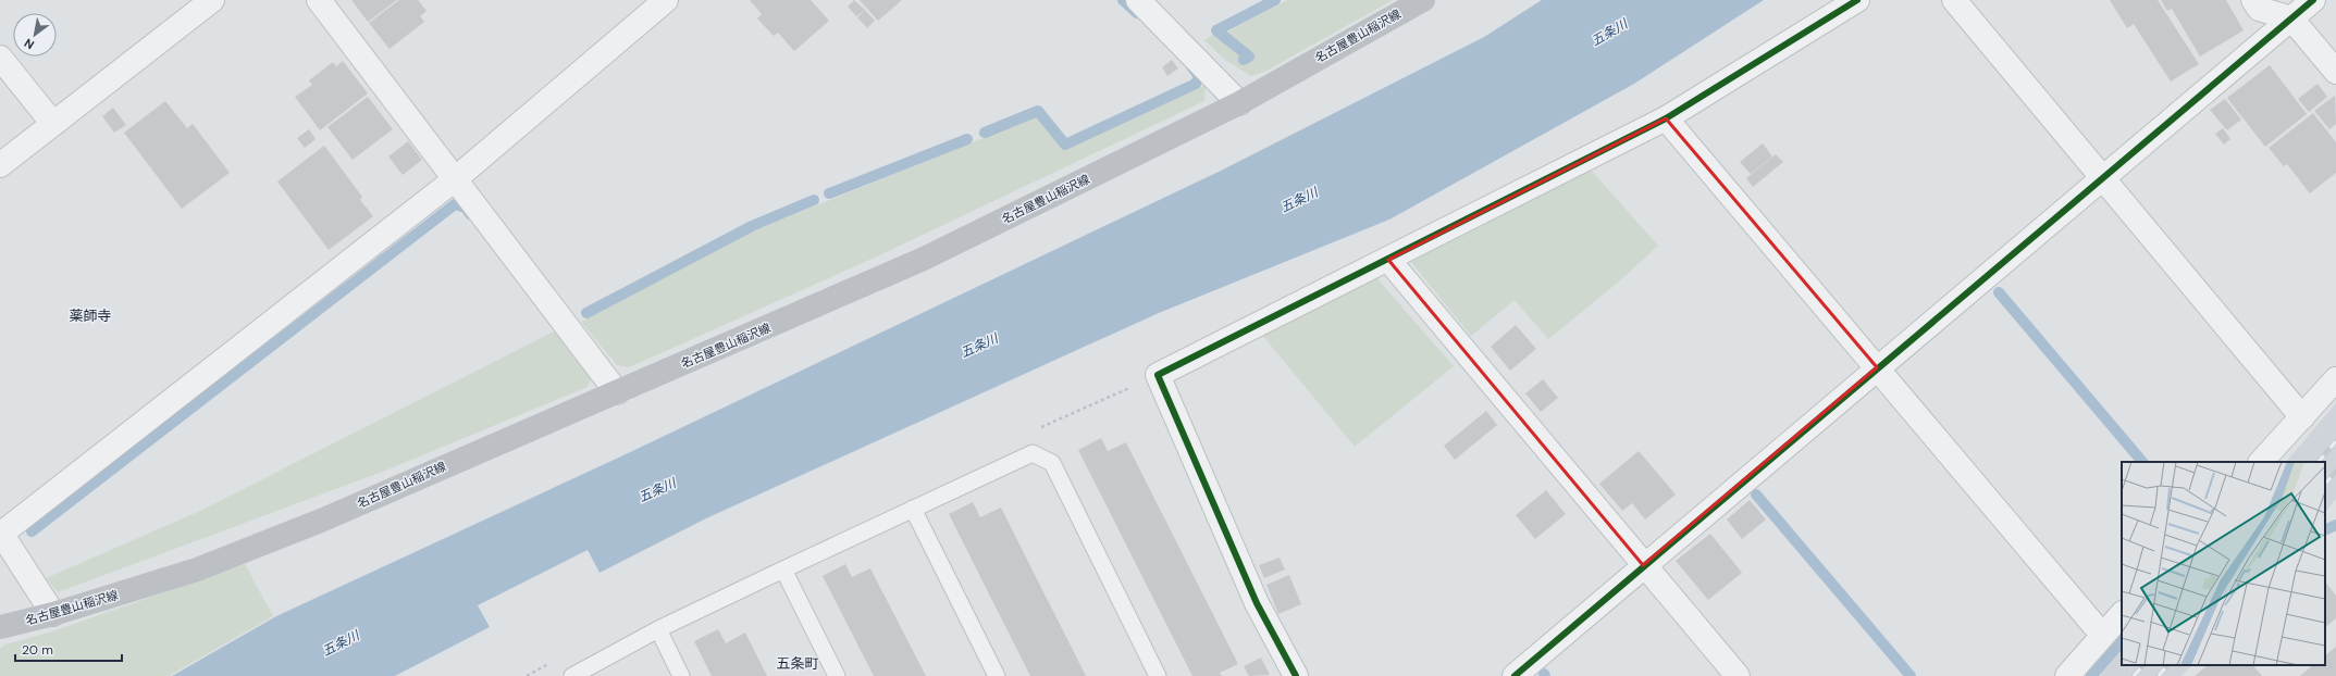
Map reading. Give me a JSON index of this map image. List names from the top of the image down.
{
  "streets": {
    "main road": ["名古屋豊山稲沢線"]
  },
  "districts": ["薬師寺", "五条町"],
  "water": ["五条川"],
  "scale_bar": "20 m",
  "north": "bottom left"
}
